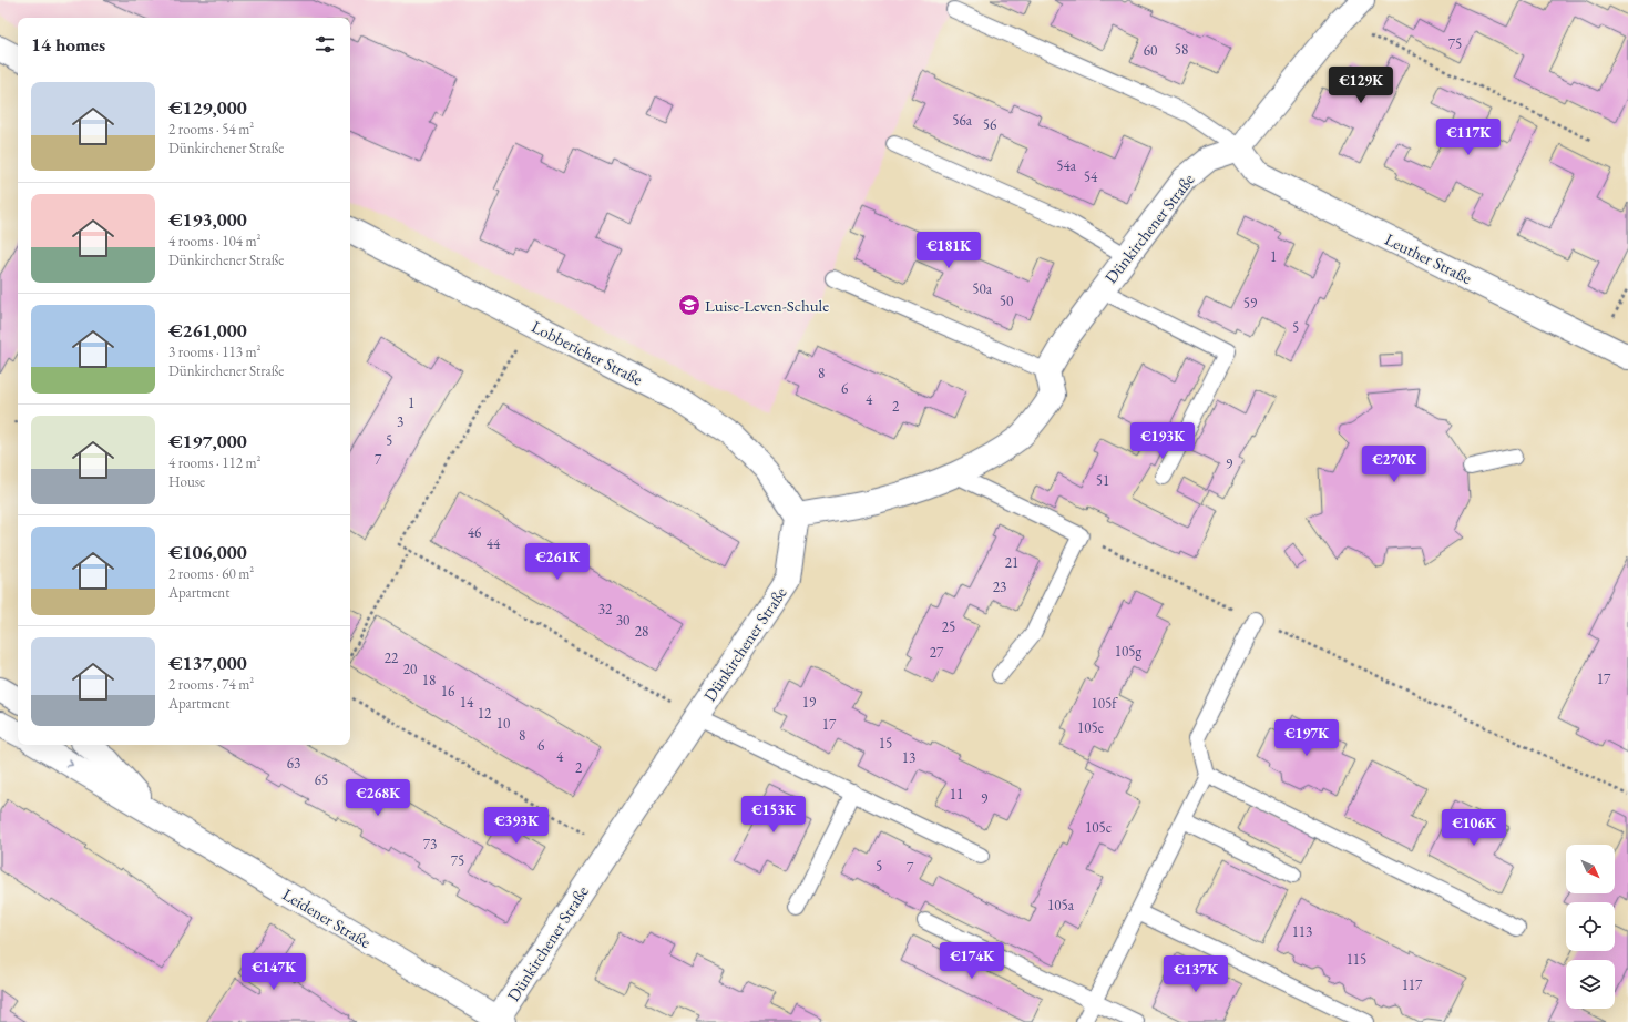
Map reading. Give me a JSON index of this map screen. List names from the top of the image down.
{
  "streets": {
    "street": [
      "Dünkirchener Straße",
      "Leuther Straße",
      "Lobbericher Straße",
      "Leidener Straße"
    ]
  },
  "crossings": [
    ["Dünkirchener Straße", "Leuther Straße"],
    ["Dünkirchener Straße", "Lobbericher Straße"],
    ["Dünkirchener Straße", "Leidener Straße"]
  ],
  "places": {
    "school or university": ["Luise-Leven-Schule"]
  },
  "house_numbers": [
    "75",
    "58",
    "60",
    "56a",
    "56",
    "54a",
    "54",
    "1",
    "50a",
    "50",
    "59",
    "5",
    "8",
    "6",
    "4",
    "1",
    "2",
    "3",
    "5",
    "7",
    "9",
    "51",
    "46",
    "44",
    "21",
    "23",
    "32",
    "30",
    "25",
    "28",
    "105g",
    "27",
    "22",
    "20",
    "17",
    "18",
    "16",
    "14",
    "19",
    "105f",
    "12",
    "10",
    "17",
    "105e",
    "8",
    "15",
    "6",
    "4",
    "13",
    "63",
    "2",
    "65",
    "11",
    "9",
    "105c",
    "73",
    "75",
    "5",
    "7",
    "105a",
    "113",
    "115",
    "117"
  ],
  "north": "bottom right",
  "page": {
    "heading": "14 homes",
    "price": [
      "€129K",
      "€117K",
      "€181K",
      "€193K",
      "€270K",
      "€261K",
      "€197K",
      "€268K",
      "€153K",
      "€393K",
      "€106K",
      "€174K",
      "€147K",
      "€137K"
    ],
    "list": [
      {
        "name": "€129,000",
        "note": "2 rooms · 54 m² · Dünkirchener Straße"
      },
      {
        "name": "€193,000",
        "note": "4 rooms · 104 m² · Dünkirchener Straße"
      },
      {
        "name": "€261,000",
        "note": "3 rooms · 113 m² · Dünkirchener Straße"
      },
      {
        "name": "€197,000",
        "note": "4 rooms · 112 m² · House"
      },
      {
        "name": "€106,000",
        "note": "2 rooms · 60 m² · Apartment"
      },
      {
        "name": "€137,000",
        "note": "2 rooms · 74 m² · Apartment"
      }
    ]
  }
}
